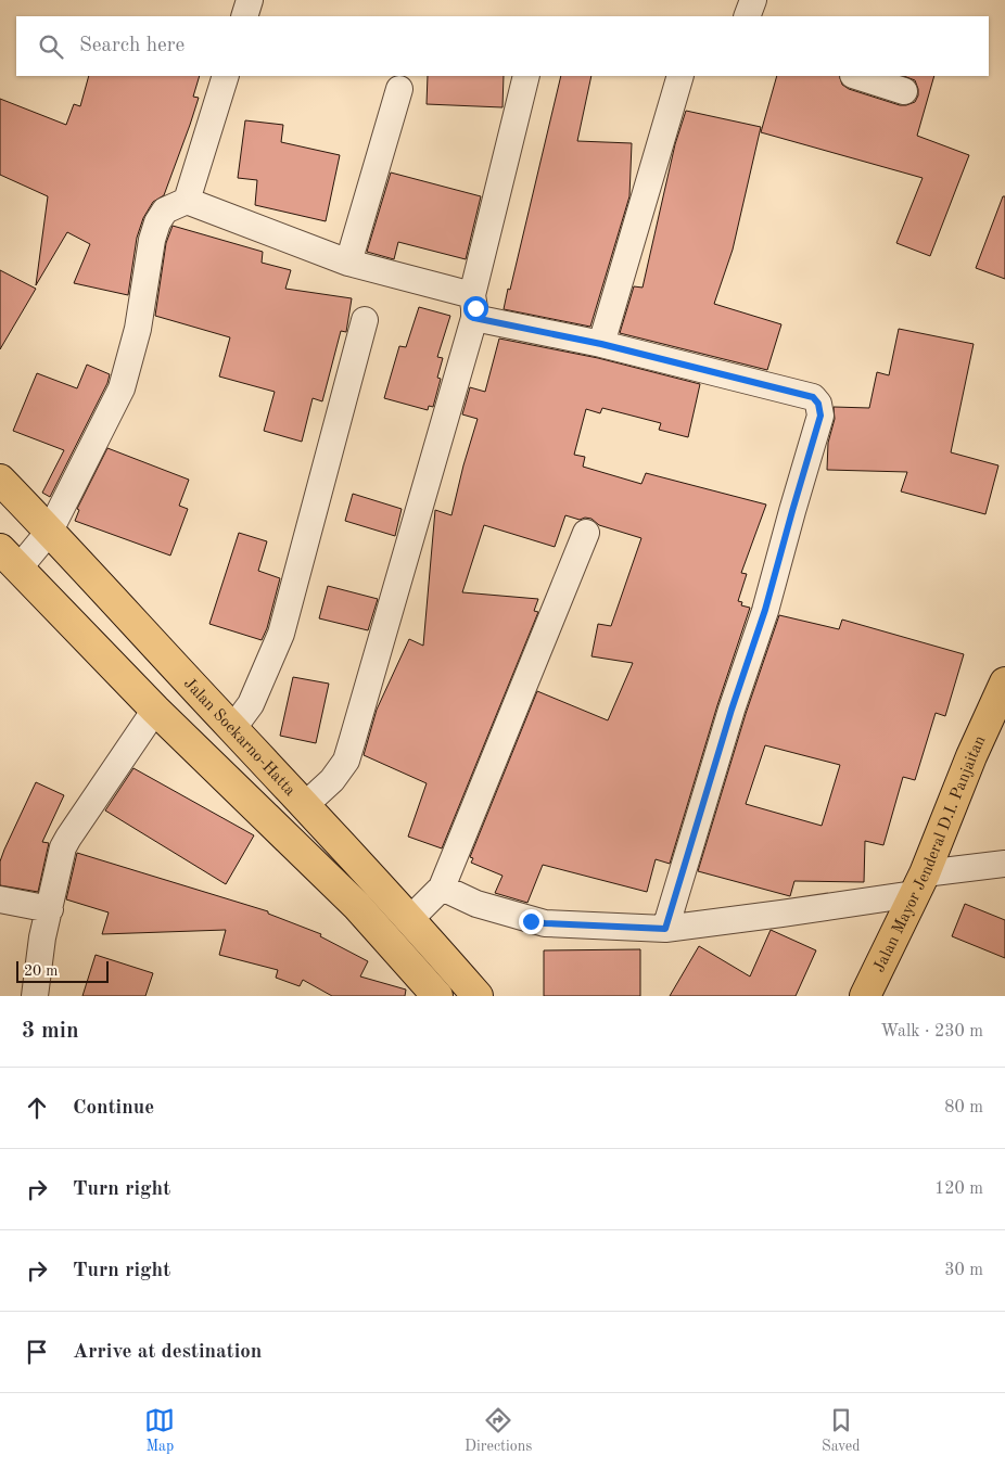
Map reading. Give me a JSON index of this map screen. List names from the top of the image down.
{
  "streets": {
    "highway": ["Jalan Soekarno-Hatta", "Jalan Mayor Jenderal D.I. Panjaitan"]
  },
  "scale_bar": "20 m",
  "page": {
    "search": "Search here",
    "scale": "20 m",
    "heading": ["3 min", "Walk · 230 m"],
    "list": [
      ["Continue", "80 m"],
      ["Turn right", "120 m"],
      ["Turn right", "30 m"],
      "Arrive at destination"
    ],
    "nav": ["Map", "Directions", "Saved"]
  }
}
